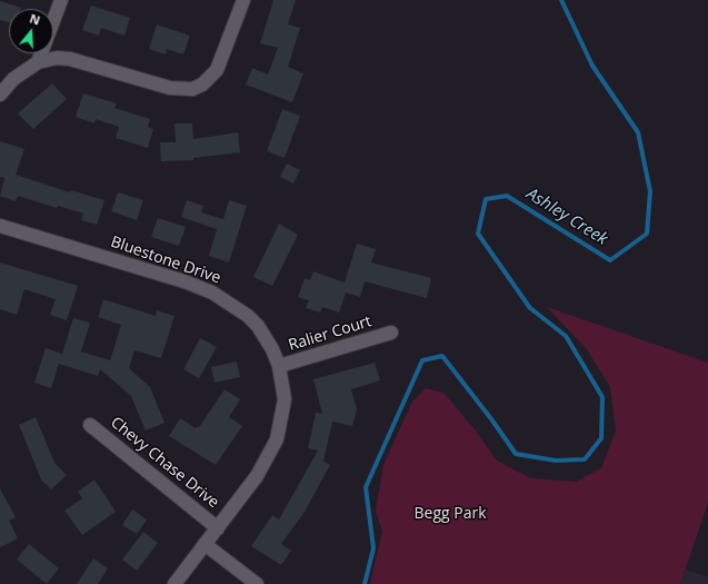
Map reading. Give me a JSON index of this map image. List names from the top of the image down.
{
  "streets": {
    "street": ["Bluestone Drive", "Ralier Court", "Chevy Chase Drive"]
  },
  "crossings": [
    ["Bluestone Drive", "Ralier Court"],
    ["Bluestone Drive", "Chevy Chase Drive"]
  ],
  "water": ["Ashley Creek"],
  "parks": ["Begg Park"],
  "north": "top"
}
